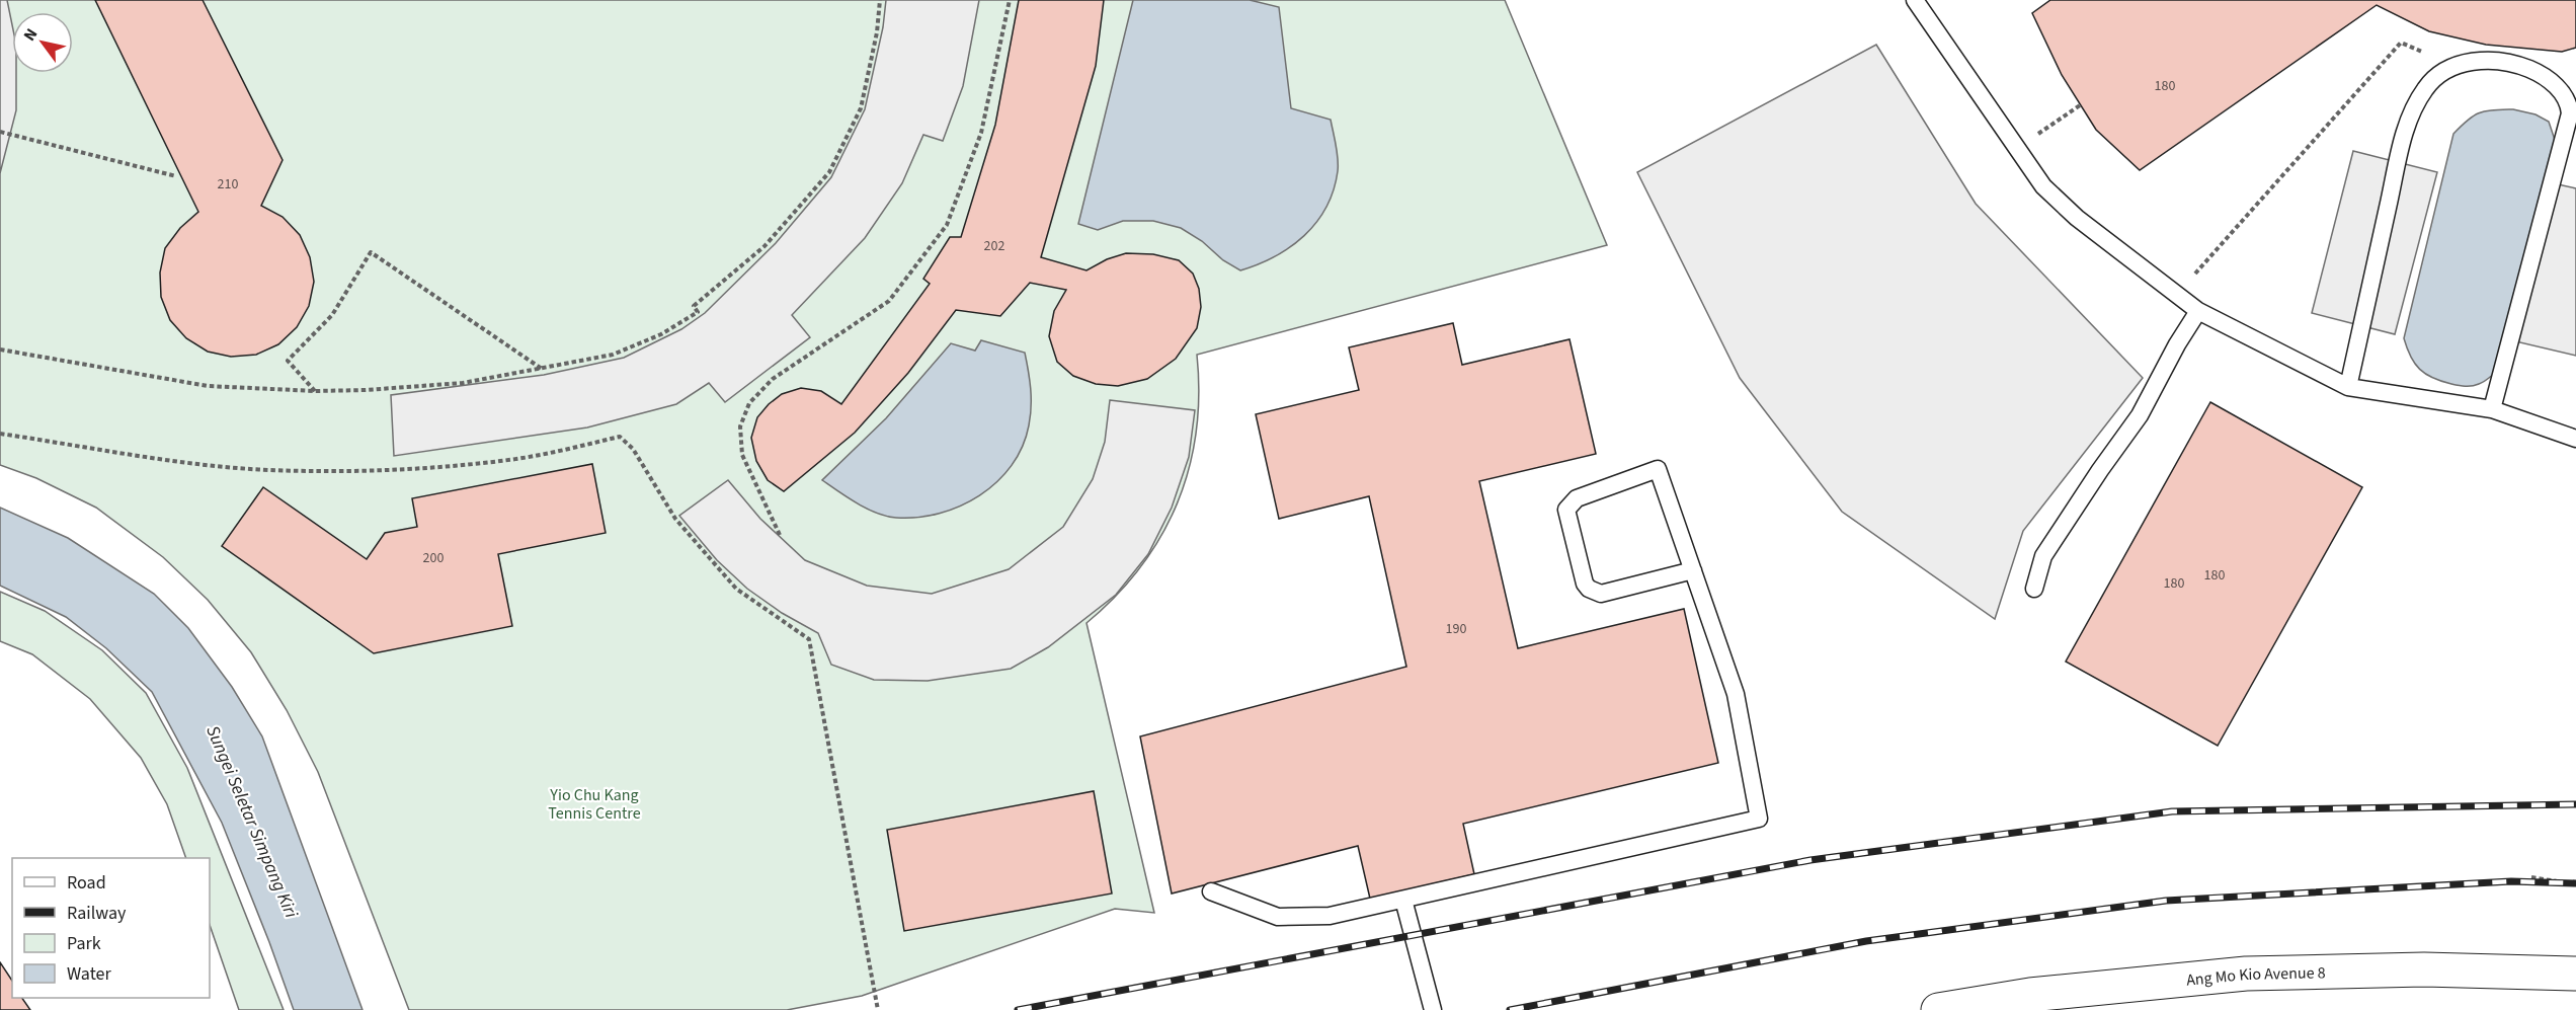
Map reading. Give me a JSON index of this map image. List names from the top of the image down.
{
  "streets": {
    "main road": ["Ang Mo Kio Avenue 8"]
  },
  "water": ["Sungei Seletar Simpang Kiri"],
  "parks": ["Yio Chu Kang Tennis Centre"],
  "house_numbers": [
    "180",
    "210",
    "202",
    "200",
    "180",
    "180",
    "190"
  ],
  "legend": [
    "Road",
    "Railway",
    "Park",
    "Water"
  ],
  "north": "top left"
}
